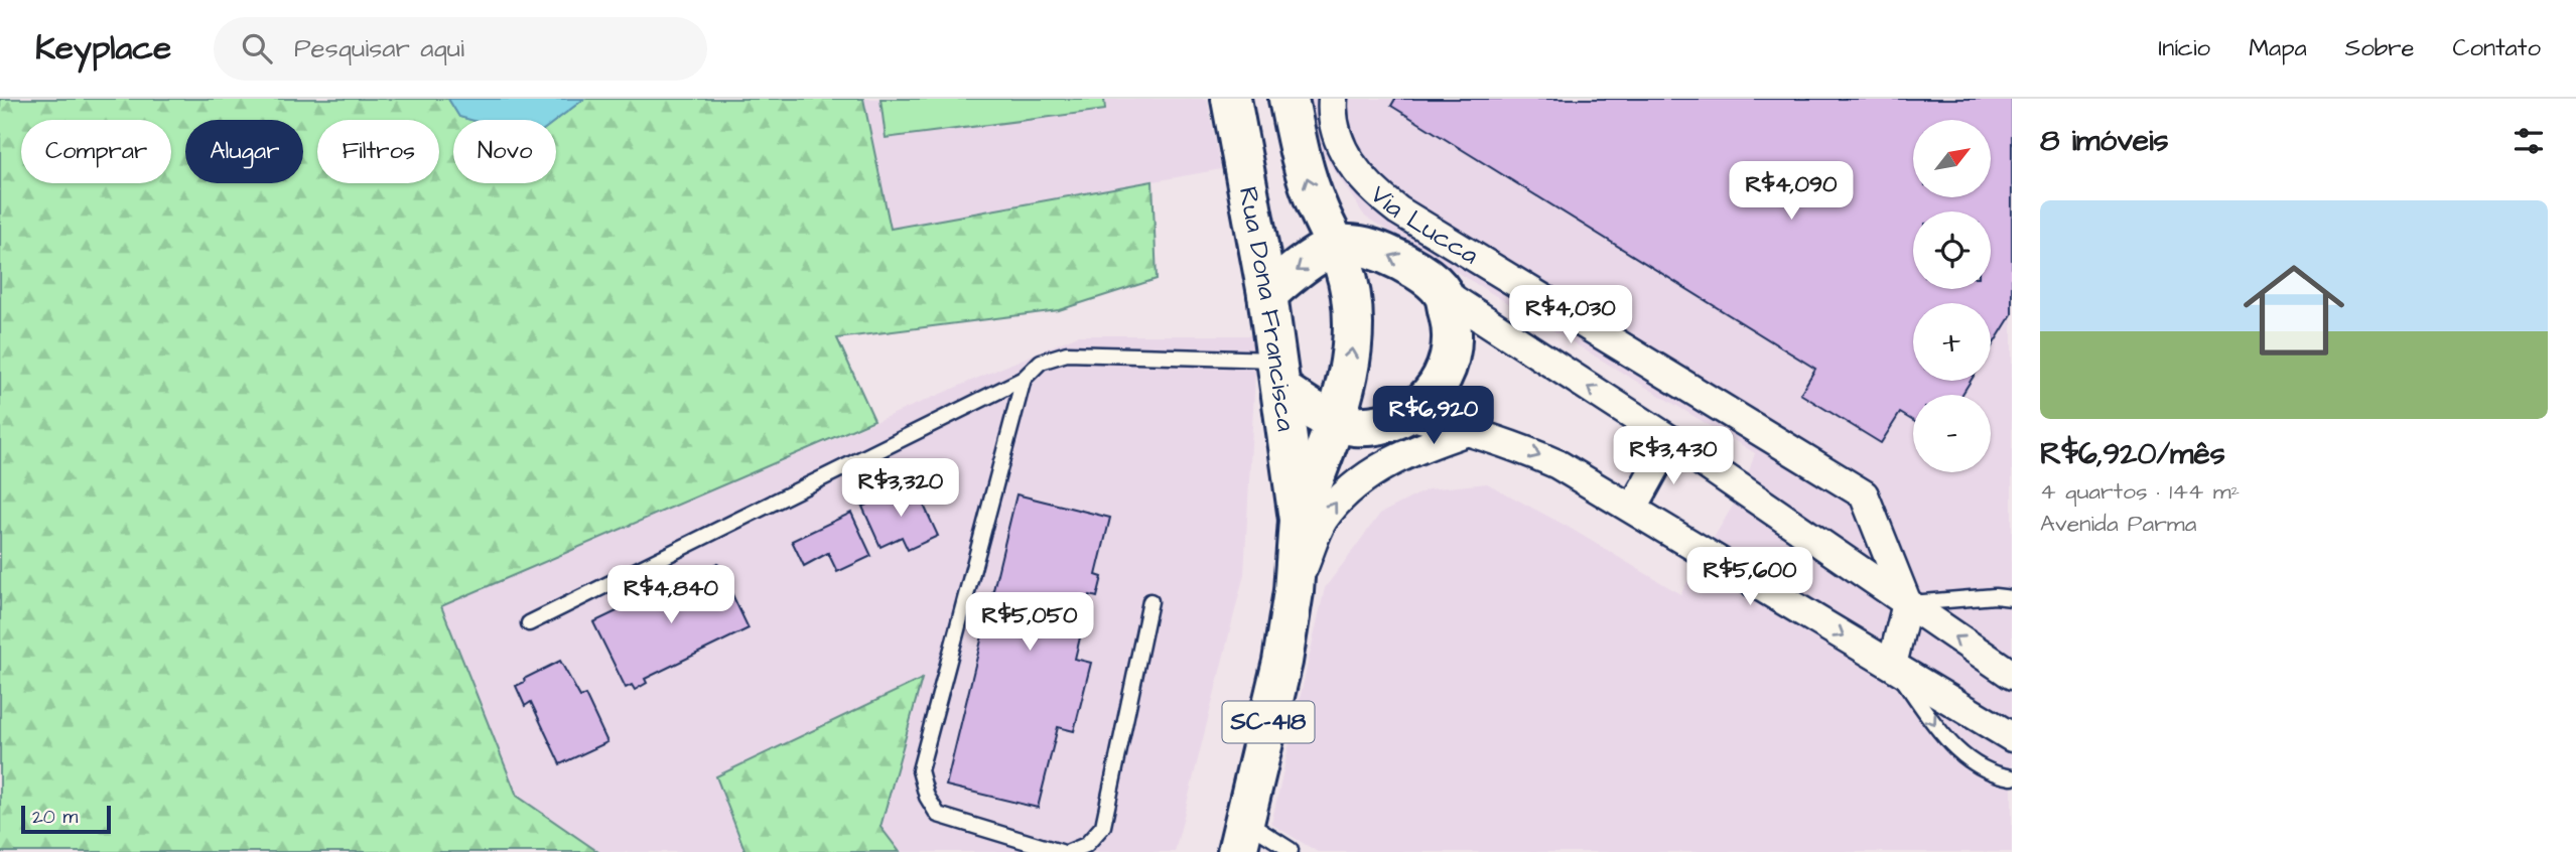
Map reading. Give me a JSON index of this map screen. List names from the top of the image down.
{
  "streets": {
    "main road": ["Rua Dona Francisca", "SC-418"],
    "street": ["Via Lucca"]
  },
  "scale_bar": "20 m",
  "north": "top right",
  "page": {
    "header": "Keyplace",
    "search": "Pesquisar aqui",
    "nav": [
      "Início",
      "Mapa",
      "Sobre",
      "Contato"
    ],
    "heading": "8 imóveis",
    "map_buttons": ["+", "−"],
    "chip": [
      "Comprar",
      "Alugar",
      "Filtros",
      "Novo"
    ],
    "price": [
      "R$4,090",
      "R$4,030",
      "R$6,920",
      "R$3,430",
      "R$3,320",
      "R$5,600",
      "R$4,840",
      "R$5,050"
    ],
    "list": [
      {
        "name": "R$6,920/mês",
        "note": "4 quartos · 144 m² · Avenida Parma"
      }
    ],
    "scale": "20 m"
  }
}
